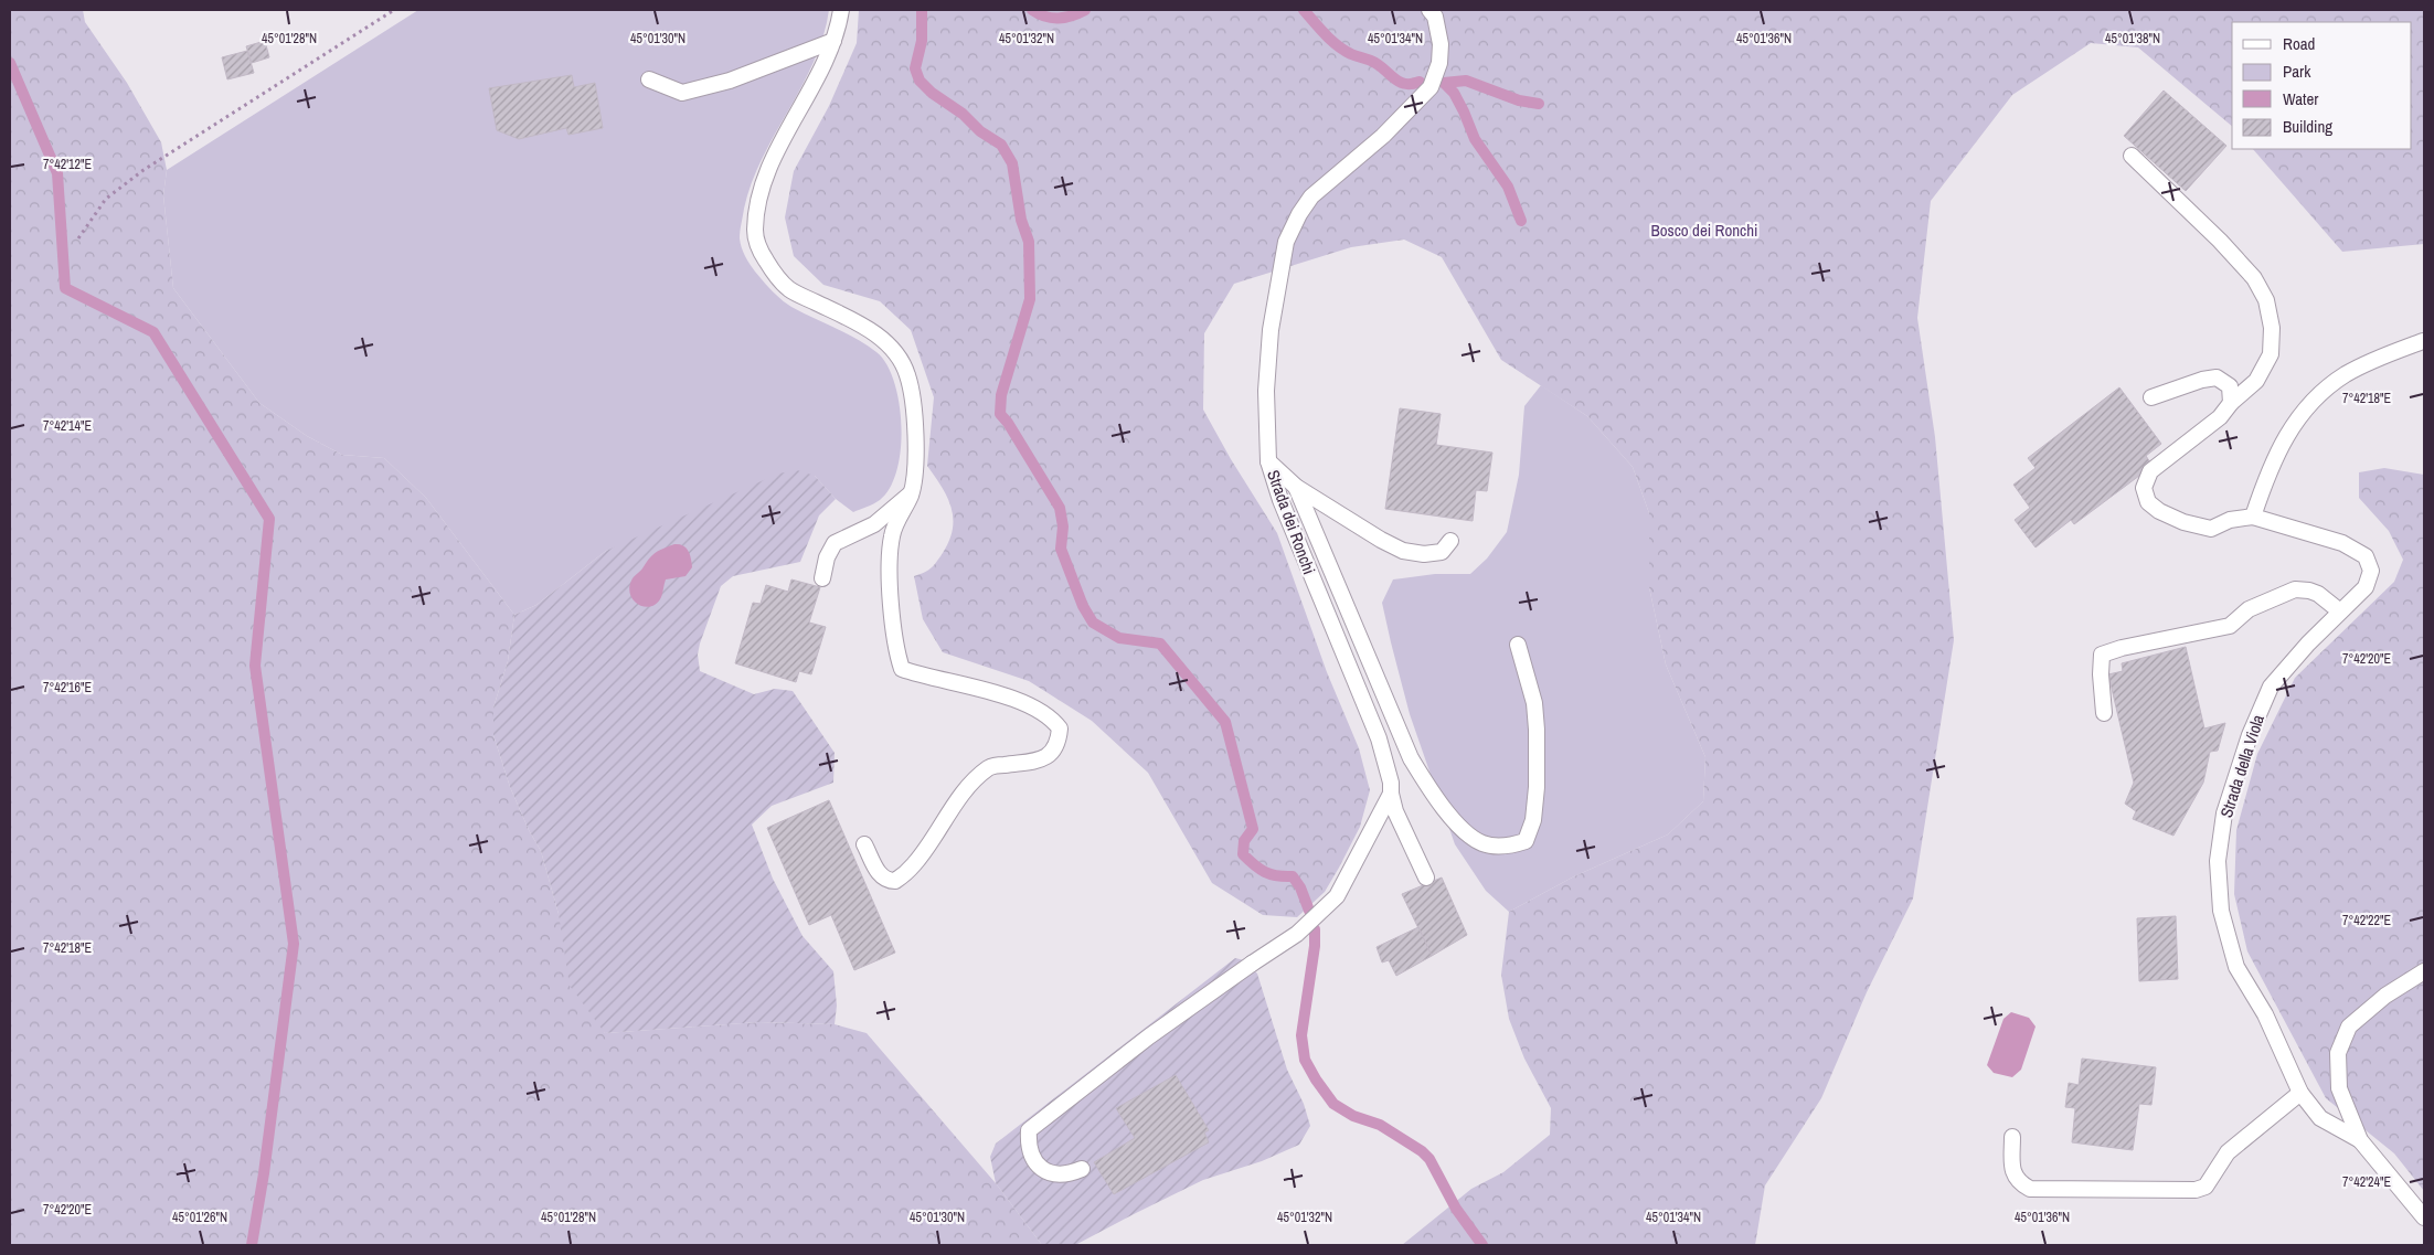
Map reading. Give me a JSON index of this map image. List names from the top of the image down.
{
  "streets": {
    "street": ["Strada dei Ronchi", "Strada della Viola"]
  },
  "parks": ["Bosco dei Ronchi"],
  "legend": [
    "Road",
    "Park",
    "Water",
    "Building"
  ],
  "coordinates": [
    "45°01'28\"N",
    "45°01'30\"N",
    "45°01'32\"N",
    "45°01'34\"N",
    "45°01'36\"N",
    "45°01'38\"N",
    "7°42'12\"E",
    "7°42'18\"E",
    "7°42'14\"E",
    "7°42'20\"E",
    "7°42'16\"E",
    "7°42'22\"E",
    "7°42'24\"E",
    "45°01'26\"N"
  ]
}
